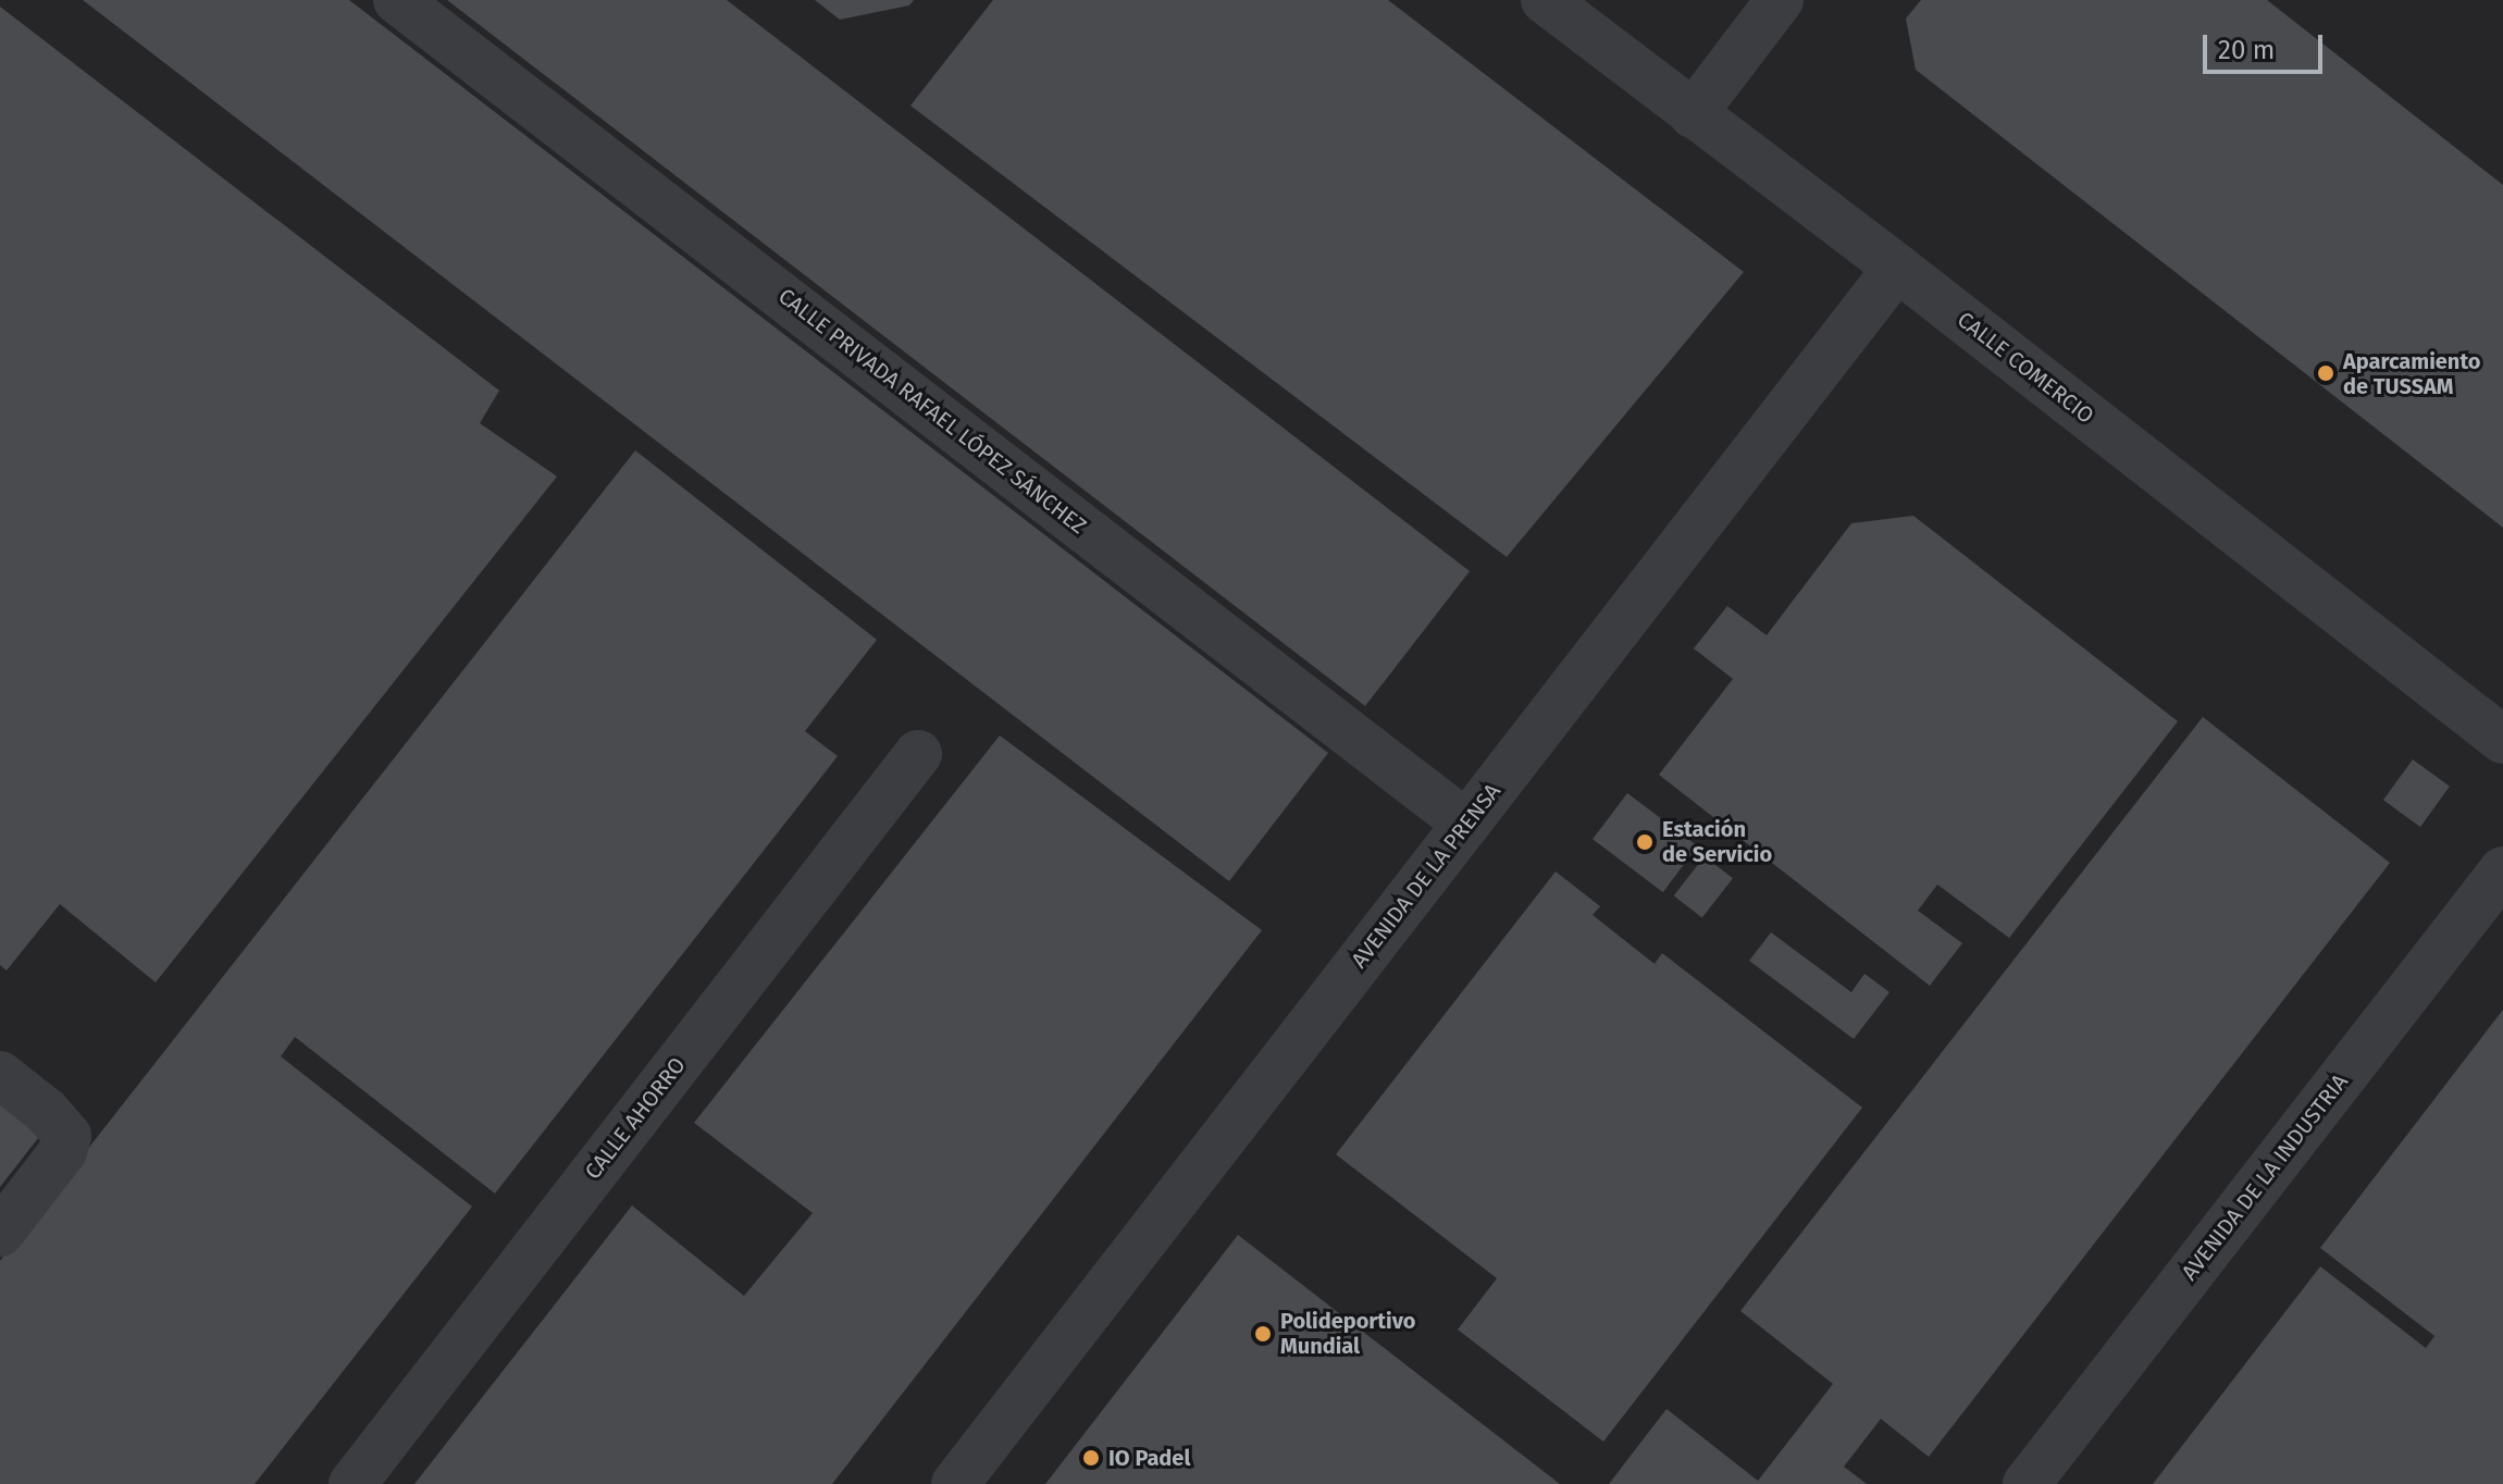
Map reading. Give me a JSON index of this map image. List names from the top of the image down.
{
  "streets": {
    "street": [
      "CALLE COMERCIO",
      "CALLE PRIVADA RAFAEL LÓPEZ SÁNCHEZ",
      "AVENIDA DE LA PRENSA",
      "CALLE AHORRO",
      "AVENIDA DE LA INDUSTRIA"
    ]
  },
  "crossings": [
    ["CALLE COMERCIO", "AVENIDA DE LA PRENSA"],
    ["CALLE PRIVADA RAFAEL LÓPEZ SÁNCHEZ", "AVENIDA DE LA PRENSA"]
  ],
  "places": [
    "Aparcamiento de TUSSAM",
    "Estación de Servicio",
    "Polideportivo Mundial",
    "IO Padel"
  ],
  "scale_bar": "20 m"
}
